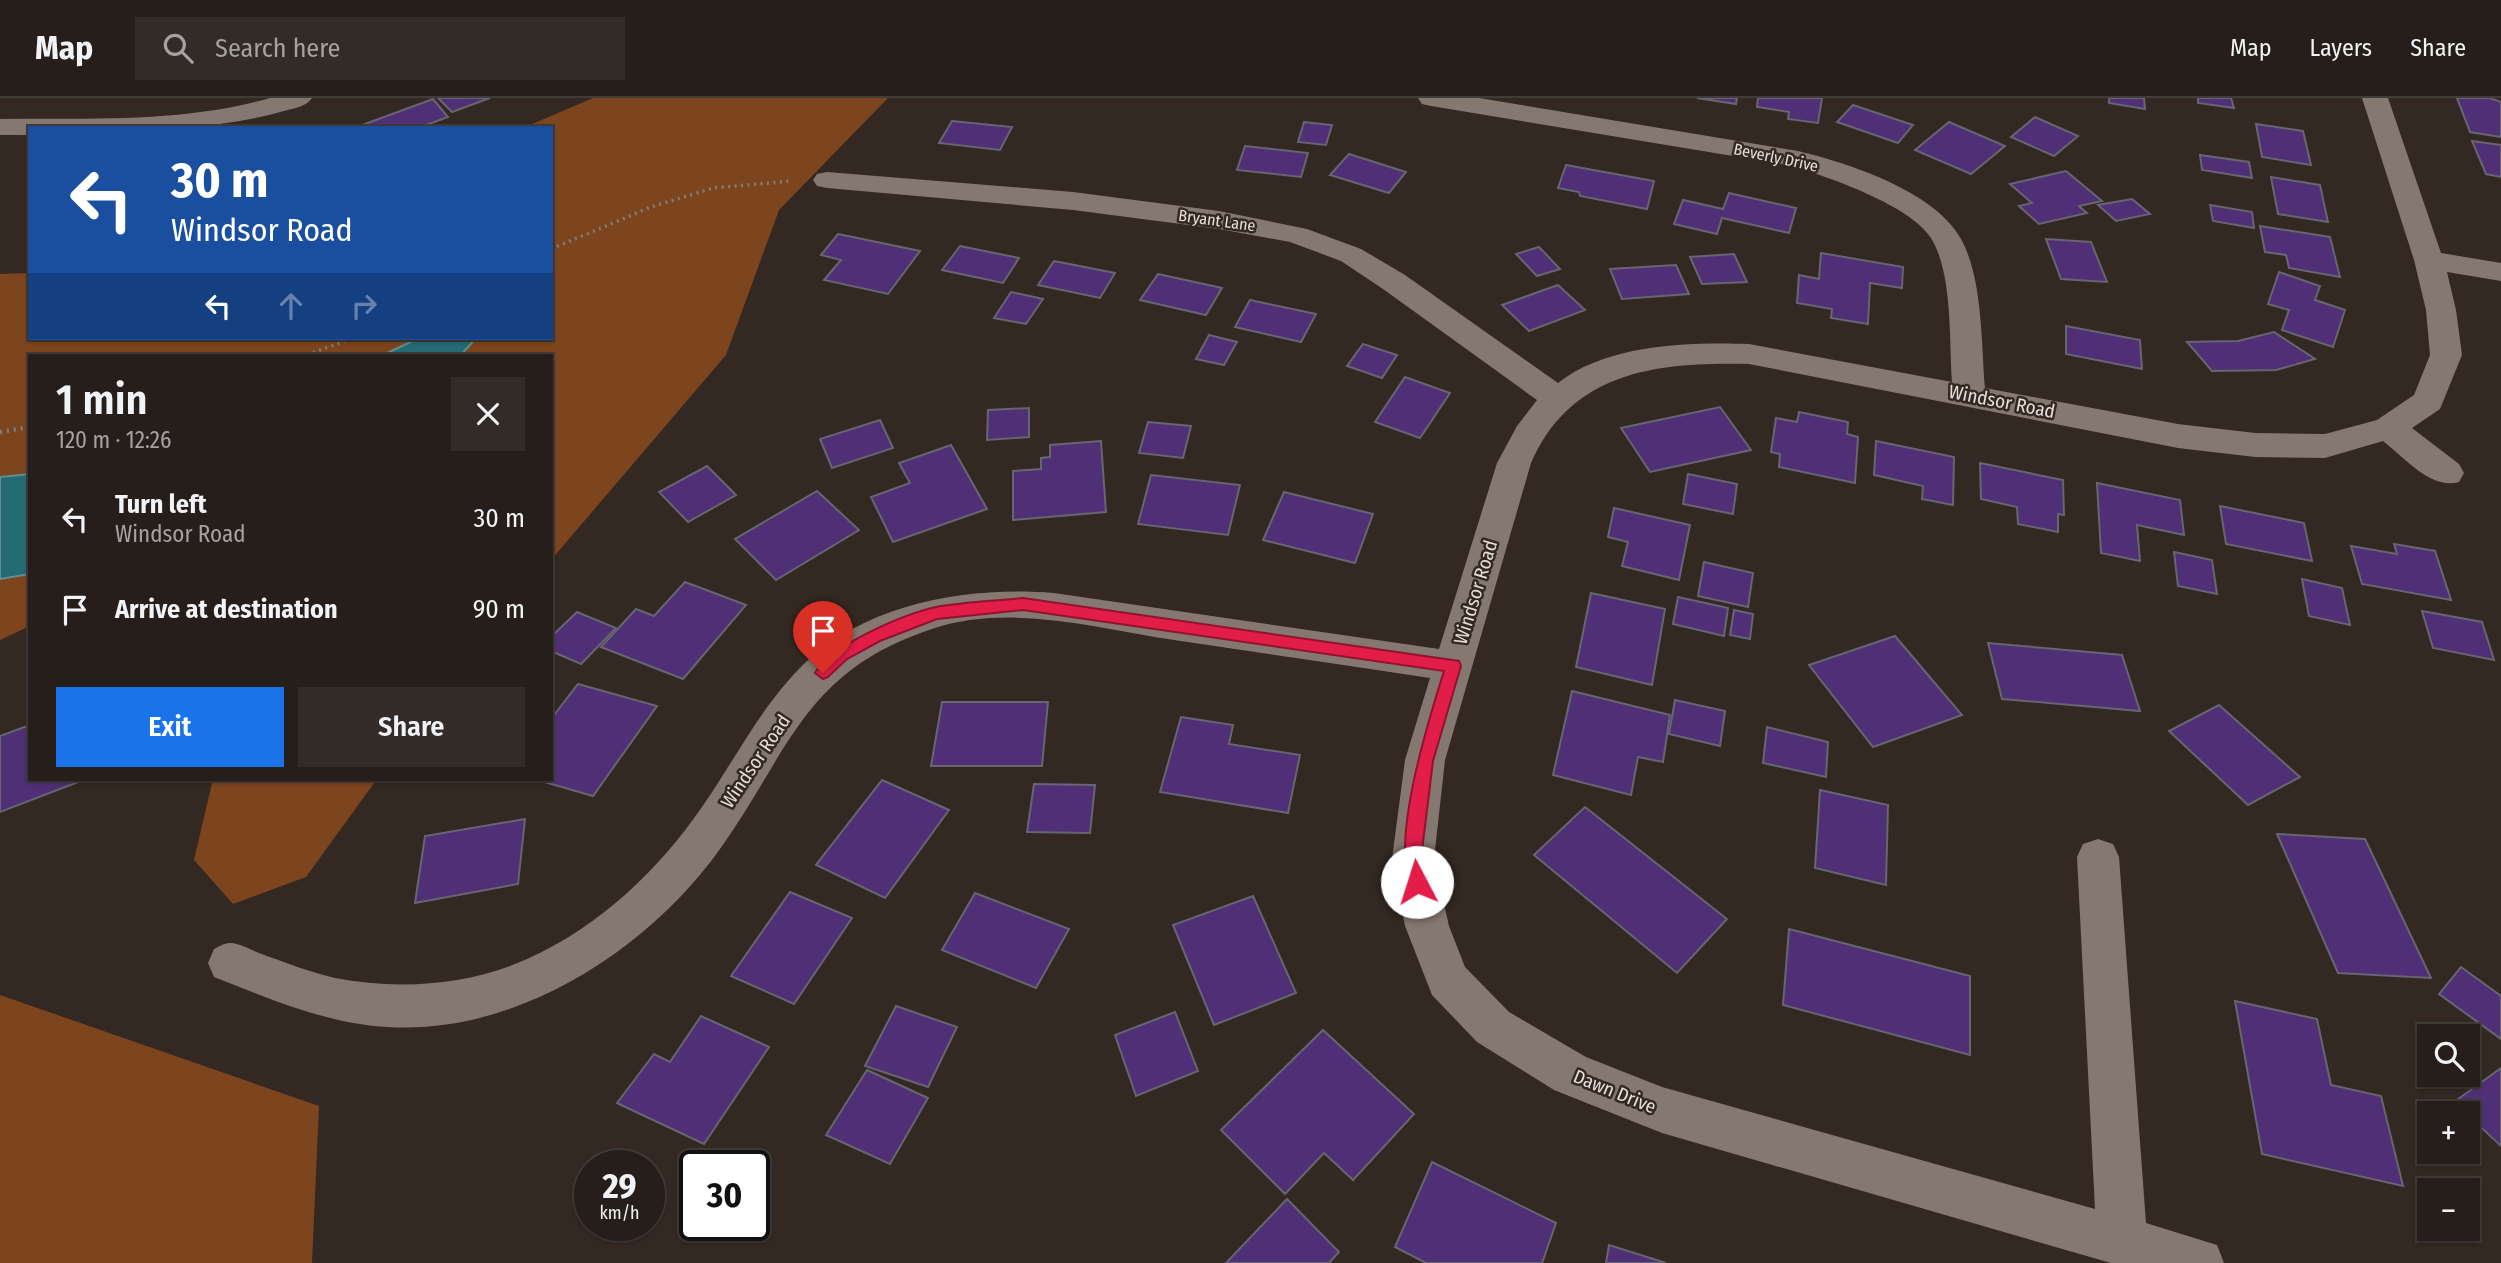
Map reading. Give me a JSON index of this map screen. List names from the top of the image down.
{
  "streets": {
    "street": [
      "Beverly Drive",
      "Bryant Lane",
      "Windsor Road",
      "Dawn Drive"
    ]
  },
  "crossings": [
    ["Beverly Drive", "Windsor Road"],
    ["Bryant Lane", "Windsor Road"],
    ["Windsor Road", "Dawn Drive"]
  ],
  "page": {
    "header": "Map",
    "search": "Search here",
    "nav": ["Map", "Layers", "Share"],
    "turn": ["30 m", "Windsor Road"],
    "heading": ["1 min", "120 m · 12:26"],
    "list": [
      {
        "name": "Turn left",
        "note": "Windsor Road",
        "value": "30 m"
      },
      {
        "name": "Arrive at destination",
        "value": "90 m"
      }
    ],
    "buttons": ["Exit", "Share"],
    "map_buttons": ["+", "−"],
    "speed": "29 km/h",
    "limit": "30"
  }
}
